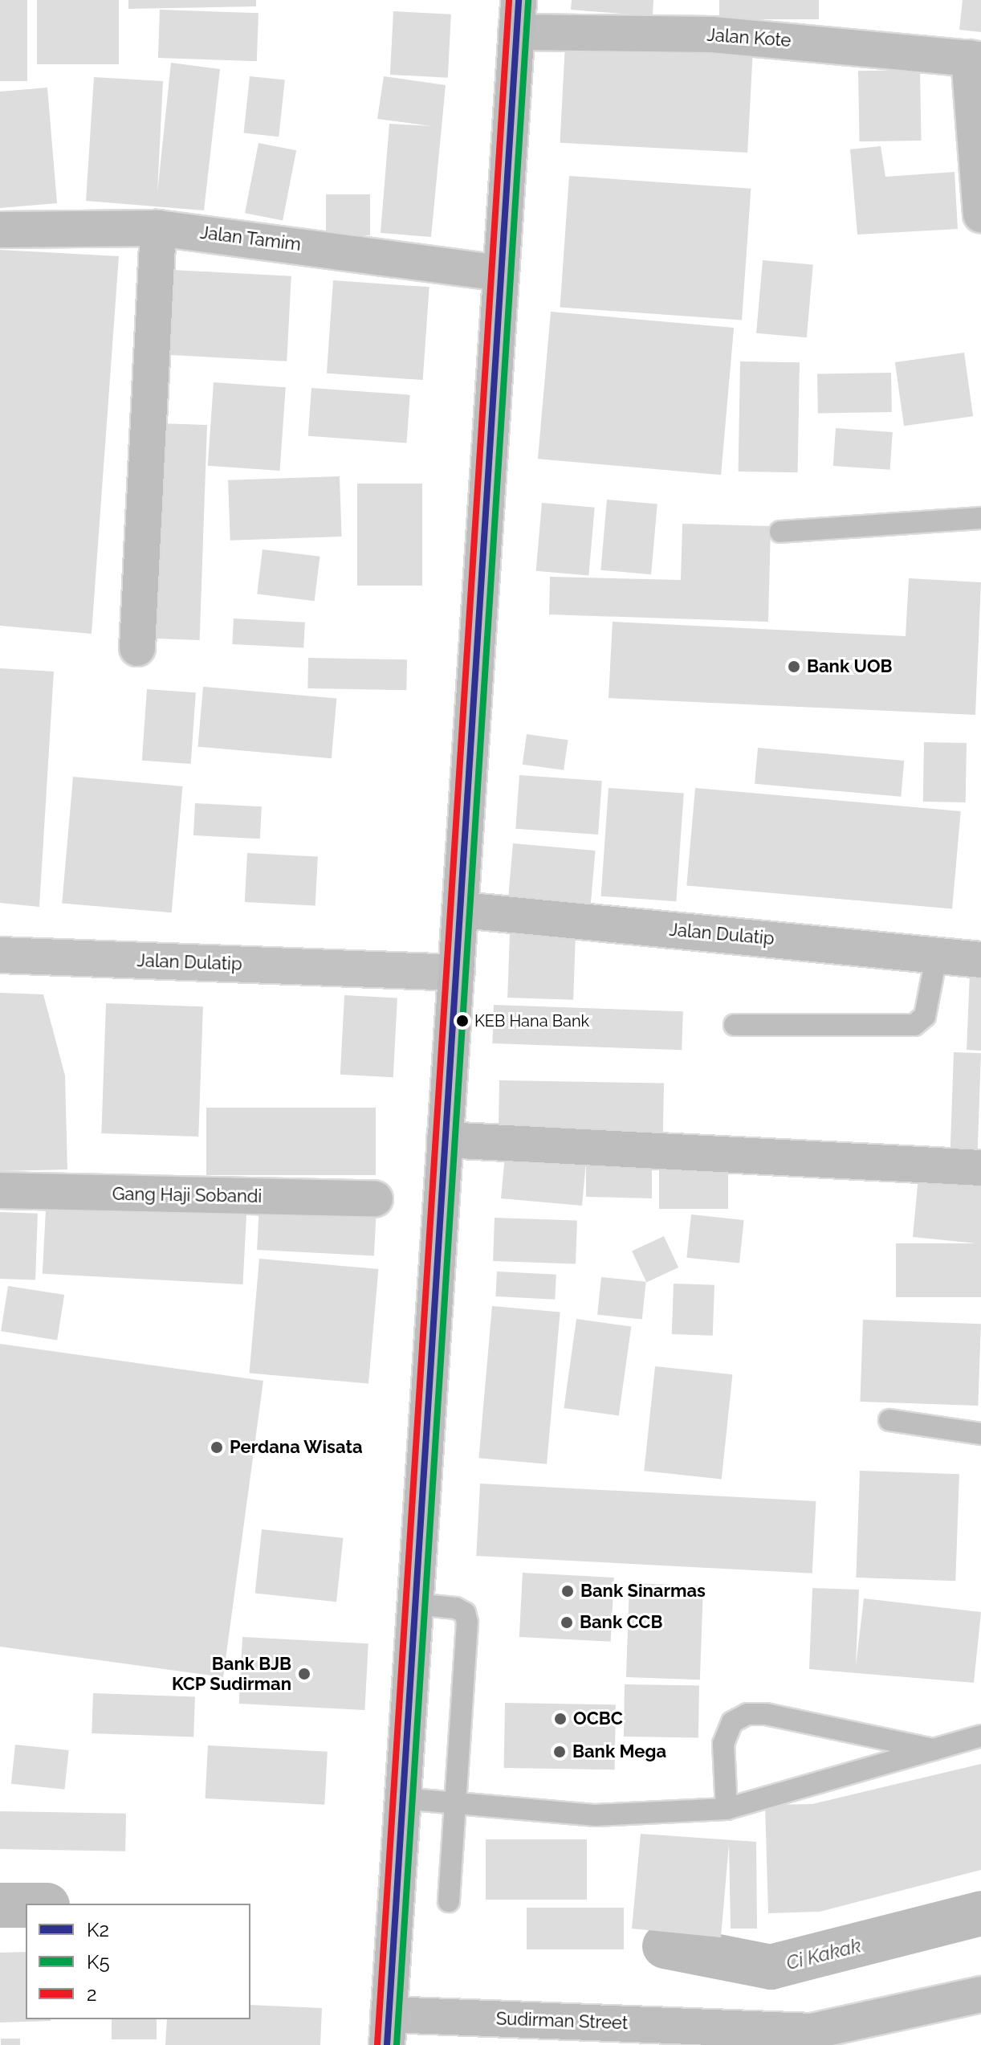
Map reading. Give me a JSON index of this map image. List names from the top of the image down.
{
  "streets": {
    "street": [
      "Jalan Kote",
      "Jalan Tamim",
      "Jalan Dulatip",
      "Gang Haji Sobandi",
      "Sudirman Street"
    ]
  },
  "water": ["Ci Kakak"],
  "places": [
    "Bank UOB",
    "KEB Hana Bank",
    "Perdana Wisata",
    "Bank Sinarmas",
    "Bank CCB",
    "Bank BJB KCP Sudirman",
    "OCBC",
    "Bank Mega"
  ],
  "lines": ["transit line K2", "transit line 2", "transit line K5"],
  "legend": ["K2", "K5", "2"]
}
